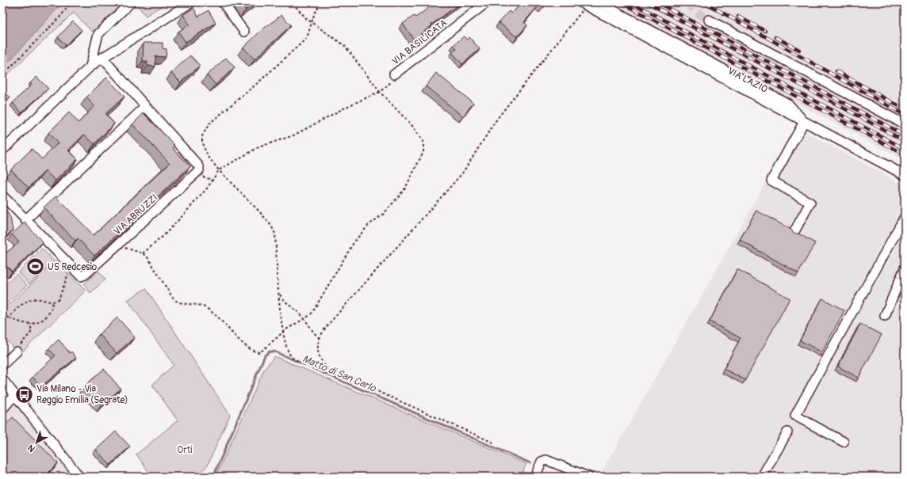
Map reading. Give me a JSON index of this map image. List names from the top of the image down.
{
  "streets": {
    "street": ["VIA BASILICATA", "VIA LAZIO", "VIA ABRUZZI"]
  },
  "water": ["Matto di San Carlo"],
  "parks": ["Orti"],
  "places": {
    "sports": ["US Redcesio"],
    "bus stop": ["Via Milano - Via Reggio Emilia (Segrate)"]
  },
  "north": "bottom left"
}
